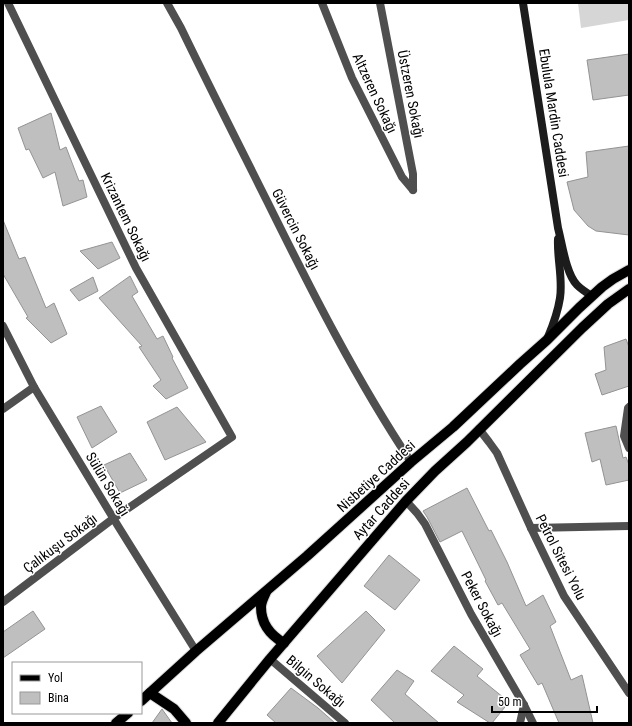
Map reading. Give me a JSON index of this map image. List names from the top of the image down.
{
  "streets": {
    "main road": ["Ebulula Mardin Caddesi", "Nisbetiye Caddesi", "Aytar Caddesi"],
    "street": [
      "Altzeren Sokağı",
      "Üstzeren Sokağı",
      "Krizantem Sokağı",
      "Güvercin Sokağı",
      "Sülün Sokağı",
      "Çalıkuşu Sokağı",
      "Petrol Sitesi Yolu",
      "Peker Sokağı",
      "Bilgin Sokağı"
    ]
  },
  "crossings": [
    ["Altzeren Sokağı", "Üstzeren Sokağı"],
    ["Krizantem Sokağı", "Çalıkuşu Sokağı"],
    ["Güvercin Sokağı", "Nisbetiye Caddesi"],
    ["Nisbetiye Caddesi", "Sülün Sokağı"],
    ["Sülün Sokağı", "Çalıkuşu Sokağı"],
    ["Aytar Caddesi", "Petrol Sitesi Yolu"],
    ["Aytar Caddesi", "Peker Sokağı"],
    ["Aytar Caddesi", "Bilgin Sokağı"]
  ],
  "legend": ["Yol", "Bina"],
  "scale_bar": "50 m"
}
